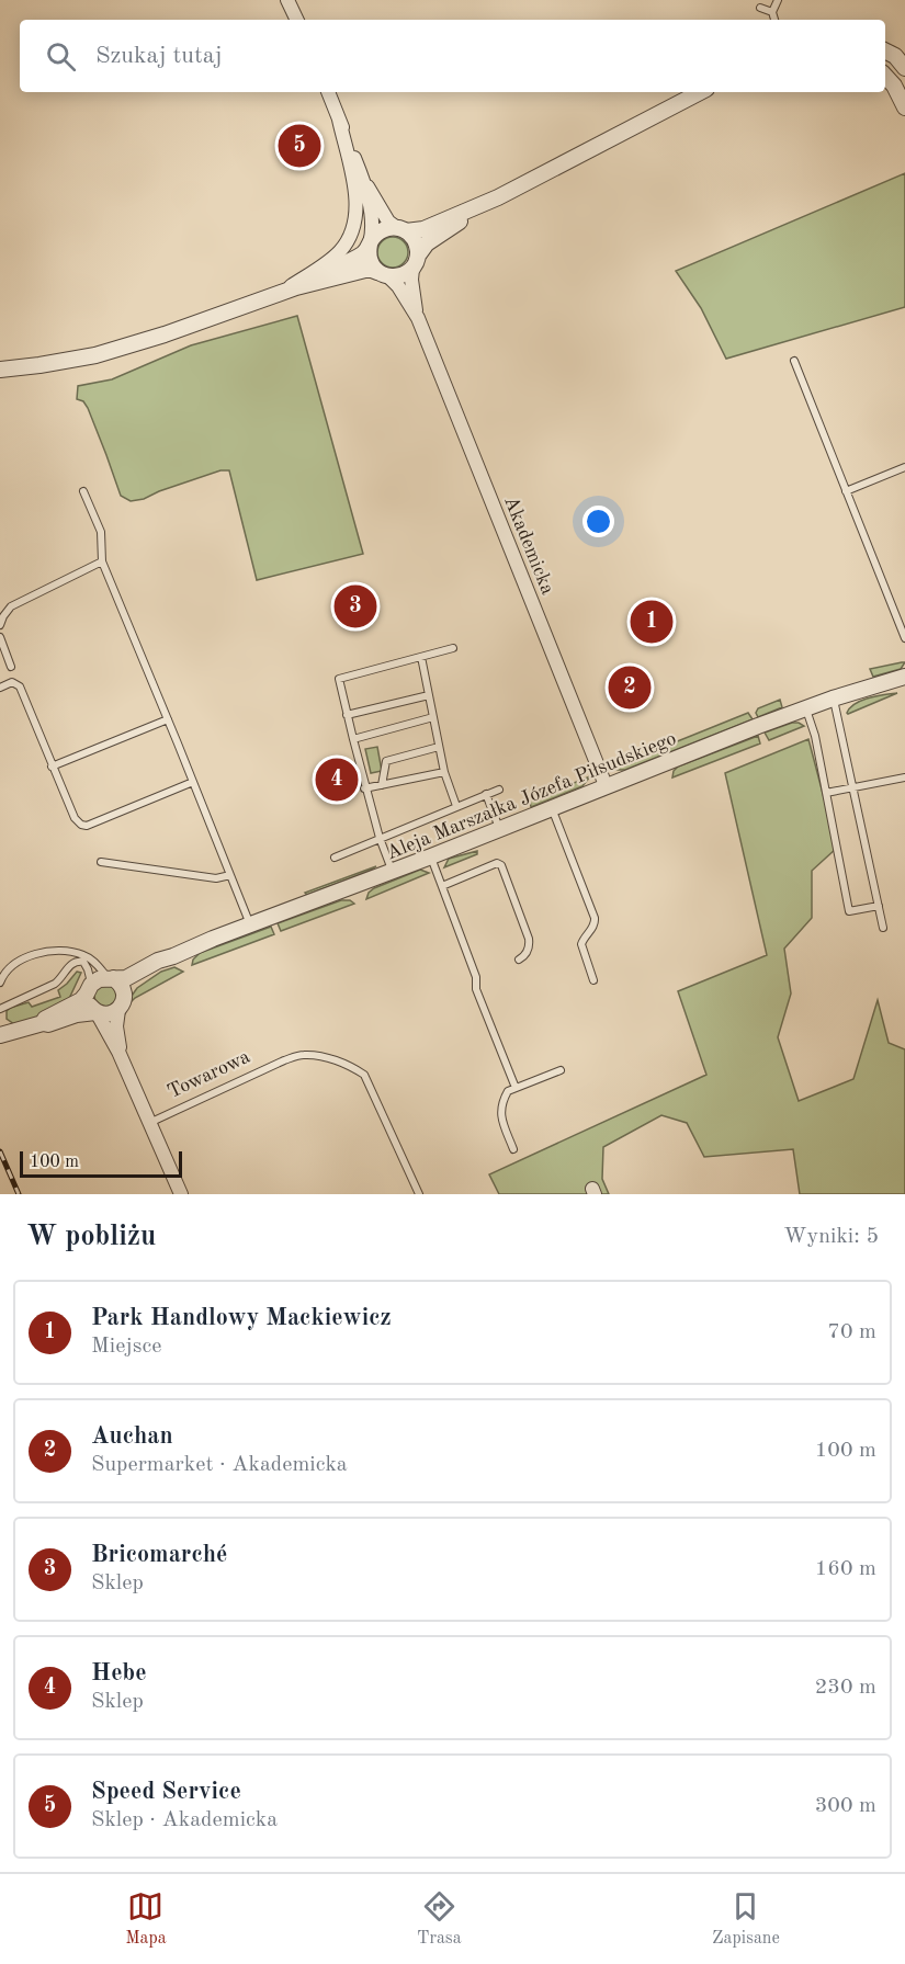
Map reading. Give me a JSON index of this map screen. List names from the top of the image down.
{
  "streets": {
    "street": ["Akademicka", "Aleja Marszałka Józefa Piłsudskiego", "Towarowa"]
  },
  "crossings": [
    ["Akademicka", "Aleja Marszałka Józefa Piłsudskiego"],
    ["Aleja Marszałka Józefa Piłsudskiego", "Towarowa"]
  ],
  "scale_bar": "100 m",
  "page": {
    "search": "Szukaj tutaj",
    "pins": [
      "5",
      "3",
      "1",
      "2",
      "4"
    ],
    "scale": "100 m",
    "heading": ["W pobliżu", "Wyniki: 5"],
    "list": [
      {
        "mark": "1",
        "name": "Park Handlowy Mackiewicz",
        "note": "Miejsce",
        "value": "70 m"
      },
      {
        "mark": "2",
        "name": "Auchan",
        "note": "Supermarket · Akademicka",
        "value": "100 m"
      },
      {
        "mark": "3",
        "name": "Bricomarché",
        "note": "Sklep",
        "value": "160 m"
      },
      {
        "mark": "4",
        "name": "Hebe",
        "note": "Sklep",
        "value": "230 m"
      },
      {
        "mark": "5",
        "name": "Speed Service",
        "note": "Sklep · Akademicka",
        "value": "300 m"
      }
    ],
    "nav": ["Mapa", "Trasa", "Zapisane"]
  }
}
